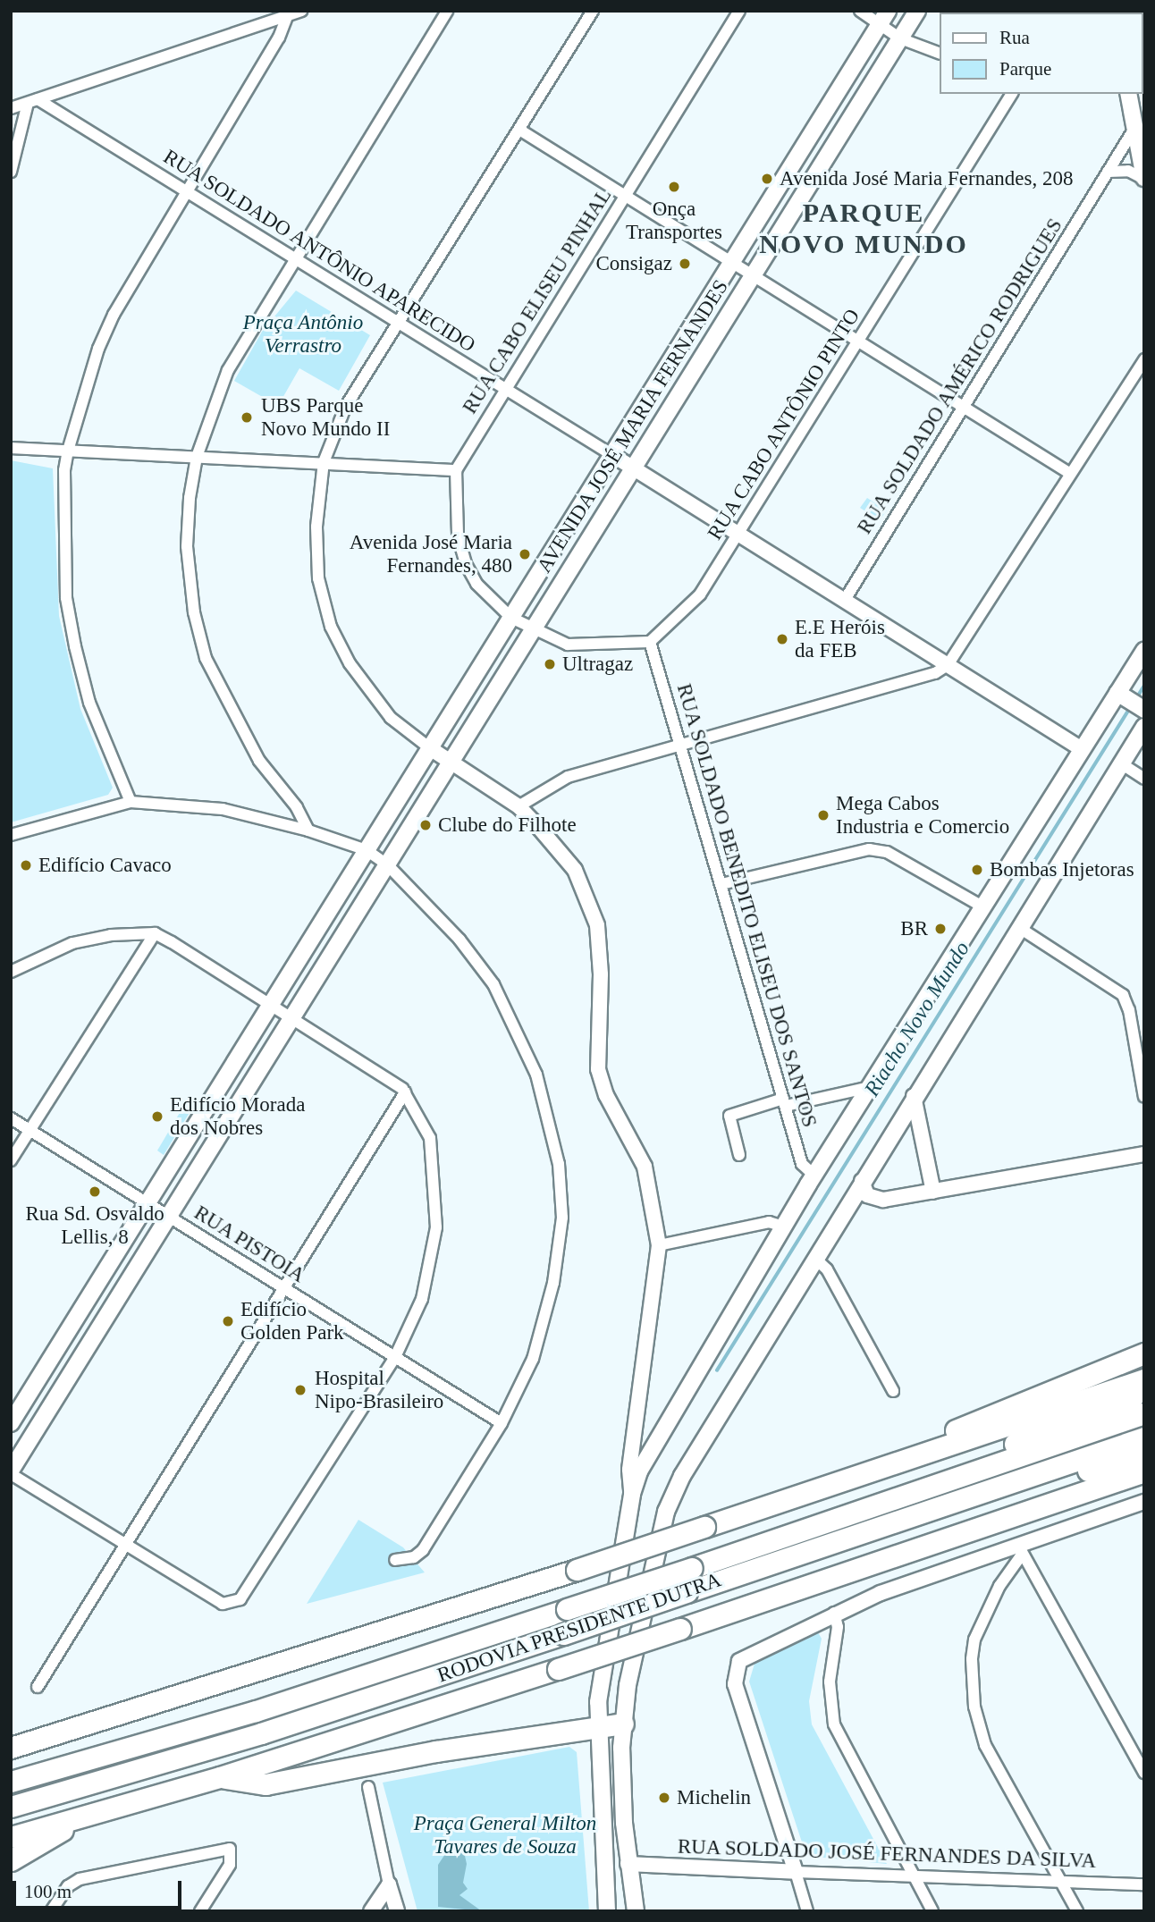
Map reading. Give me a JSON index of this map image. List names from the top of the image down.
{
  "streets": {
    "highway": ["RODOVIA PRESIDENTE DUTRA"],
    "main road": ["AVENIDA JOSÉ MARIA FERNANDES"],
    "street": [
      "RUA SOLDADO ANTÔNIO APARECIDO",
      "RUA CABO ELISEU PINHAL",
      "RUA SOLDADO AMÉRICO RODRIGUES",
      "RUA CABO ANTÔNIO PINTO",
      "RUA SOLDADO BENEDITO ELISEU DOS SANTOS",
      "RUA PISTOIA",
      "RUA SOLDADO JOSÉ FERNANDES DA SILVA"
    ]
  },
  "crossings": [
    ["RUA SOLDADO ANTÔNIO APARECIDO", "RUA CABO ELISEU PINHAL"],
    ["RUA SOLDADO ANTÔNIO APARECIDO", "AVENIDA JOSÉ MARIA FERNANDES"],
    ["RUA CABO ANTÔNIO PINTO", "RUA SOLDADO BENEDITO ELISEU DOS SANTOS"],
    ["AVENIDA JOSÉ MARIA FERNANDES", "RUA PISTOIA"]
  ],
  "districts": ["PARQUE NOVO MUNDO"],
  "water": ["Riacho Novo Mundo"],
  "parks": ["Praça Antônio Verrastro", "Praça General Milton Tavares de Souza"],
  "places": [
    "Avenida José Maria Fernandes, 208",
    "Onça Transportes",
    "Consigaz",
    "UBS Parque Novo Mundo II",
    "Avenida José Maria Fernandes, 480",
    "E.E Heróis da FEB",
    "Ultragaz",
    "Mega Cabos Industria e Comercio",
    "Clube do Filhote",
    "Edifício Cavaco",
    "Bombas Injetoras",
    "BR",
    "Edifício Morada dos Nobres",
    "Rua Sd. Osvaldo Lellis, 8",
    "Edifício Golden Park",
    "Hospital Nipo-Brasileiro",
    "Michelin"
  ],
  "legend": ["Rua", "Parque"],
  "scale_bar": "100 m"
}
